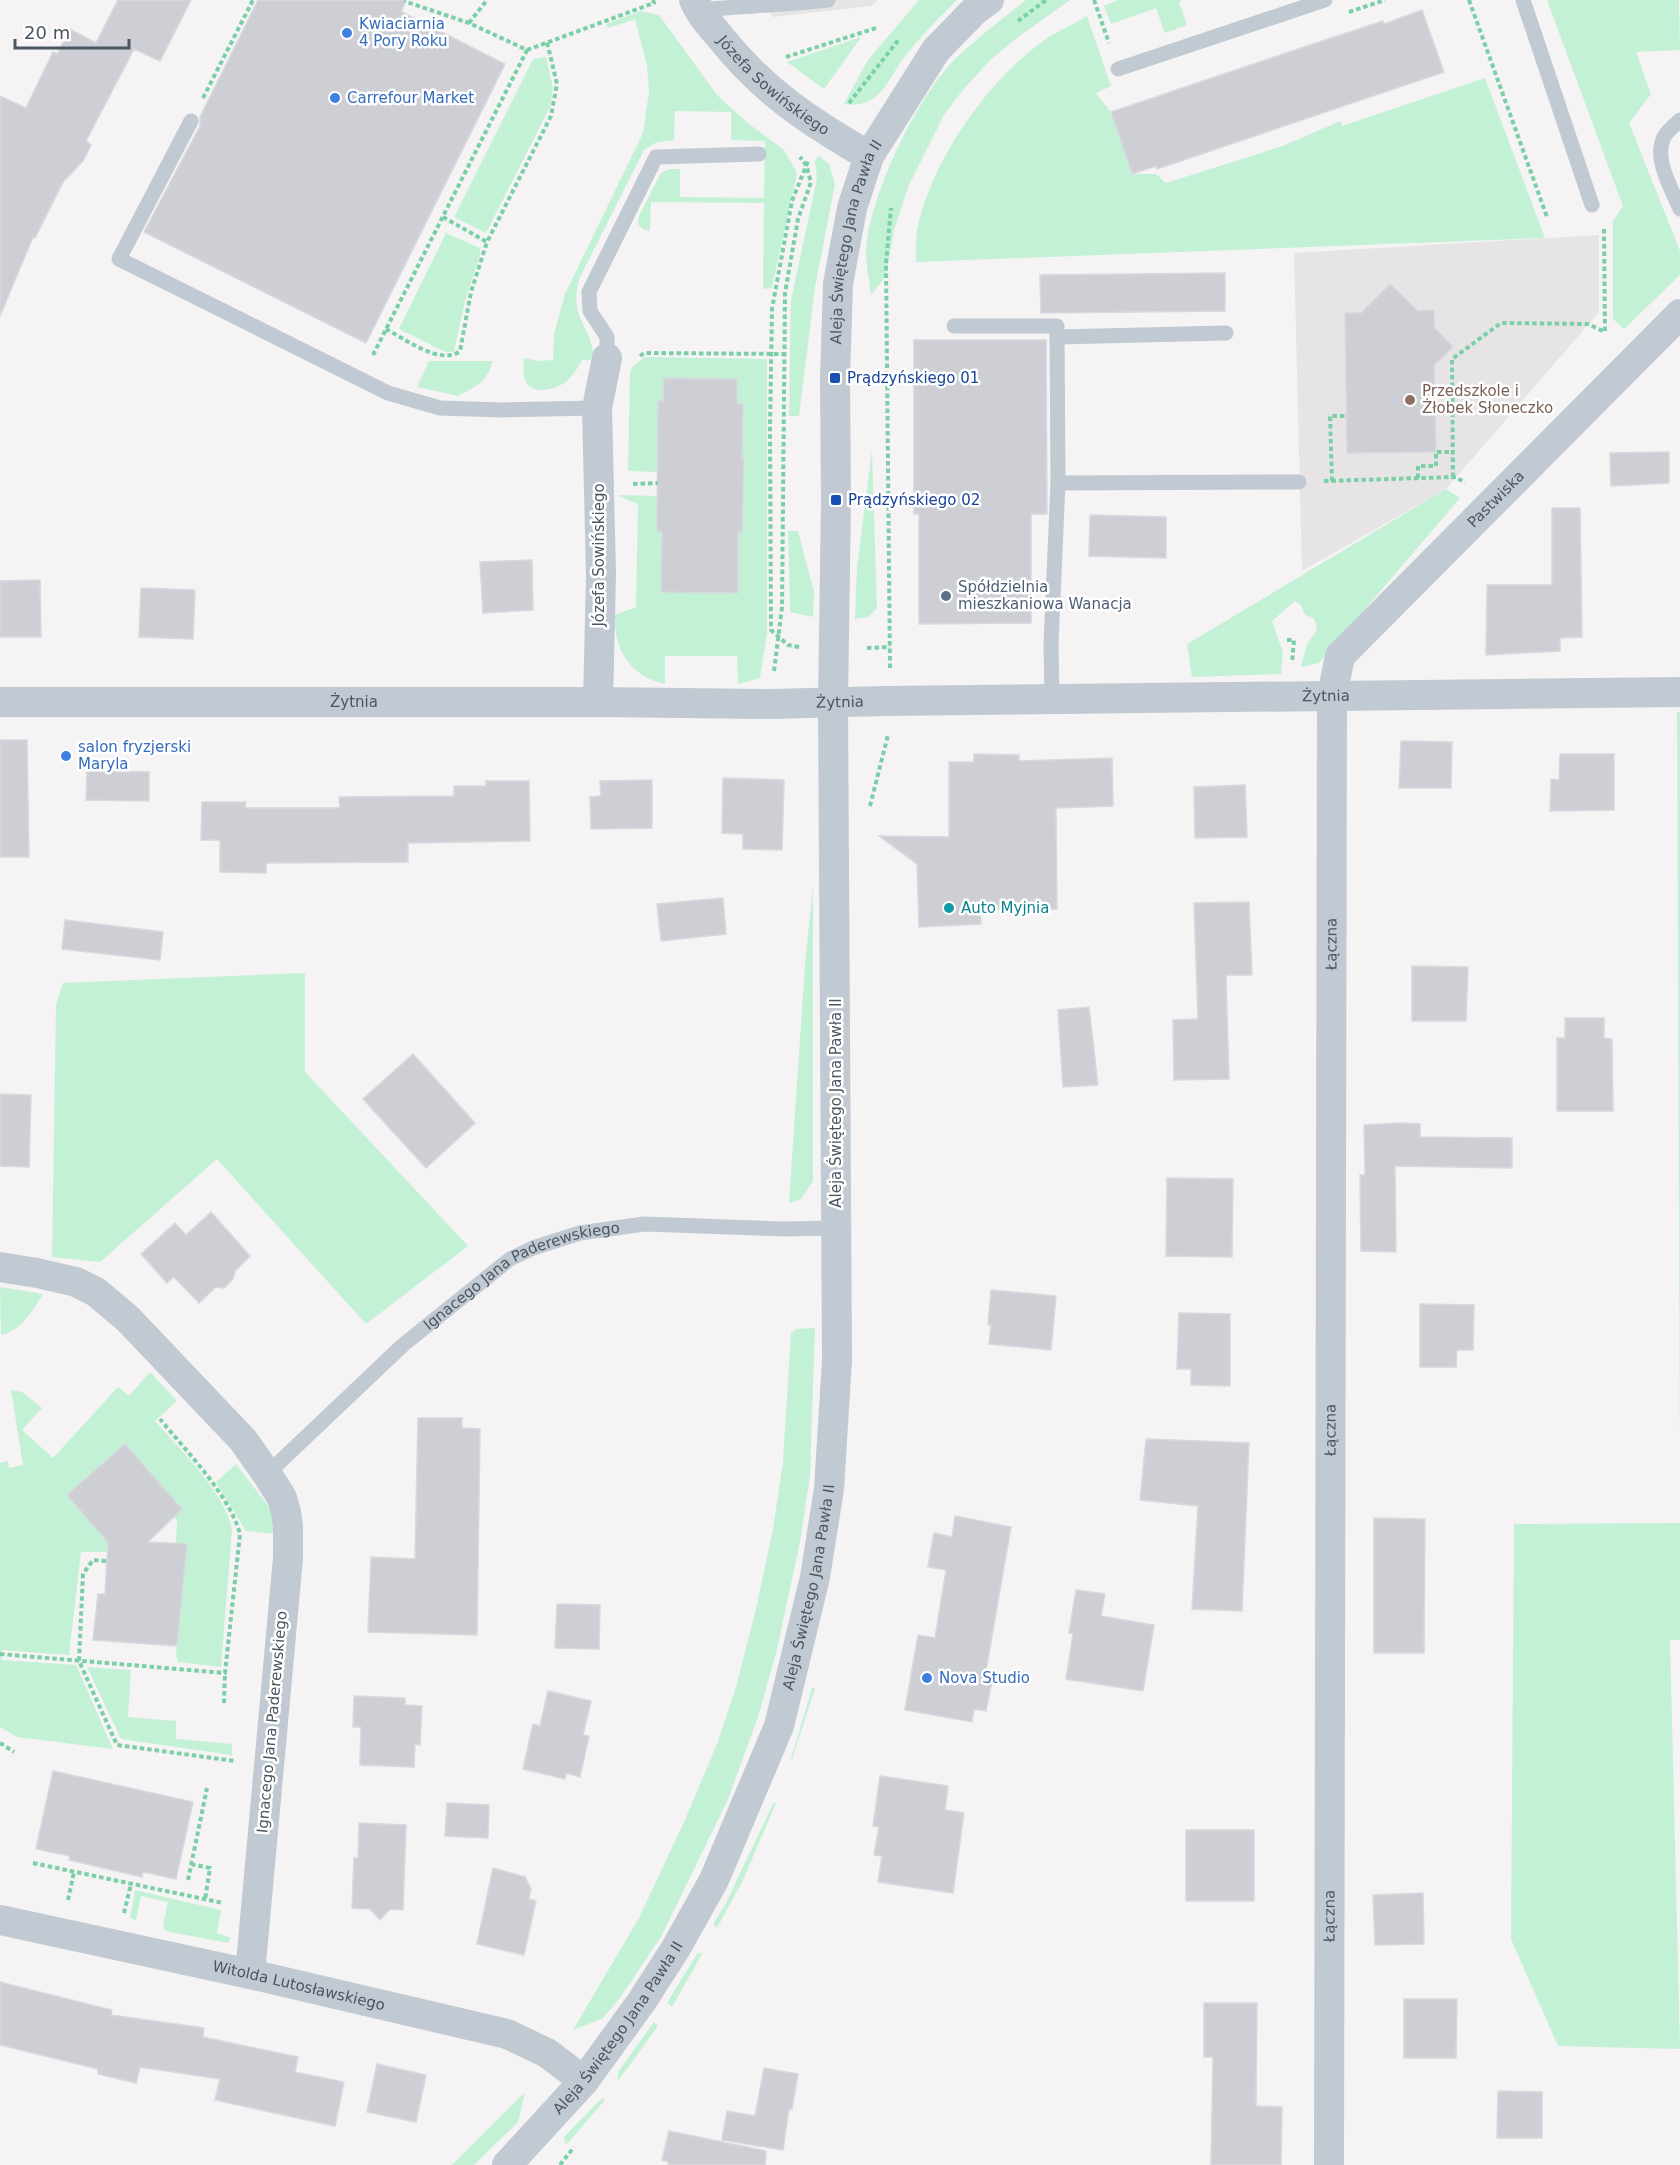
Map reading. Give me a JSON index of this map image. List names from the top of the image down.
{
  "streets": {
    "street": [
      "Józefa Sowińskiego",
      "Aleja Świętego Jana Pawła II",
      "Pastwiska",
      "Żytnia",
      "Łączna",
      "Ignacego Jana Paderewskiego",
      "Witolda Lutosławskiego"
    ]
  },
  "crossings": [
    ["Józefa Sowińskiego", "Aleja Świętego Jana Pawła II"],
    ["Józefa Sowińskiego", "Żytnia"],
    ["Aleja Świętego Jana Pawła II", "Żytnia"],
    ["Aleja Świętego Jana Pawła II", "Ignacego Jana Paderewskiego"],
    ["Aleja Świętego Jana Pawła II", "Witolda Lutosławskiego"],
    ["Pastwiska", "Żytnia"],
    ["Pastwiska", "Łączna"],
    ["Żytnia", "Łączna"],
    ["Ignacego Jana Paderewskiego", "Witolda Lutosławskiego"]
  ],
  "places": {
    "other": [
      "Kwiaciarnia 4 Pory Roku",
      "Carrefour Market",
      "Przedszkole i Żłobek Słoneczko",
      "Spółdzielnia mieszkaniowa Wanacja",
      "salon fryzjerski Maryla",
      "Auto Myjnia",
      "Nova Studio"
    ],
    "transit": ["Prądzyńskiego 01", "Prądzyńskiego 02"]
  },
  "scale_bar": "20 m"
}
